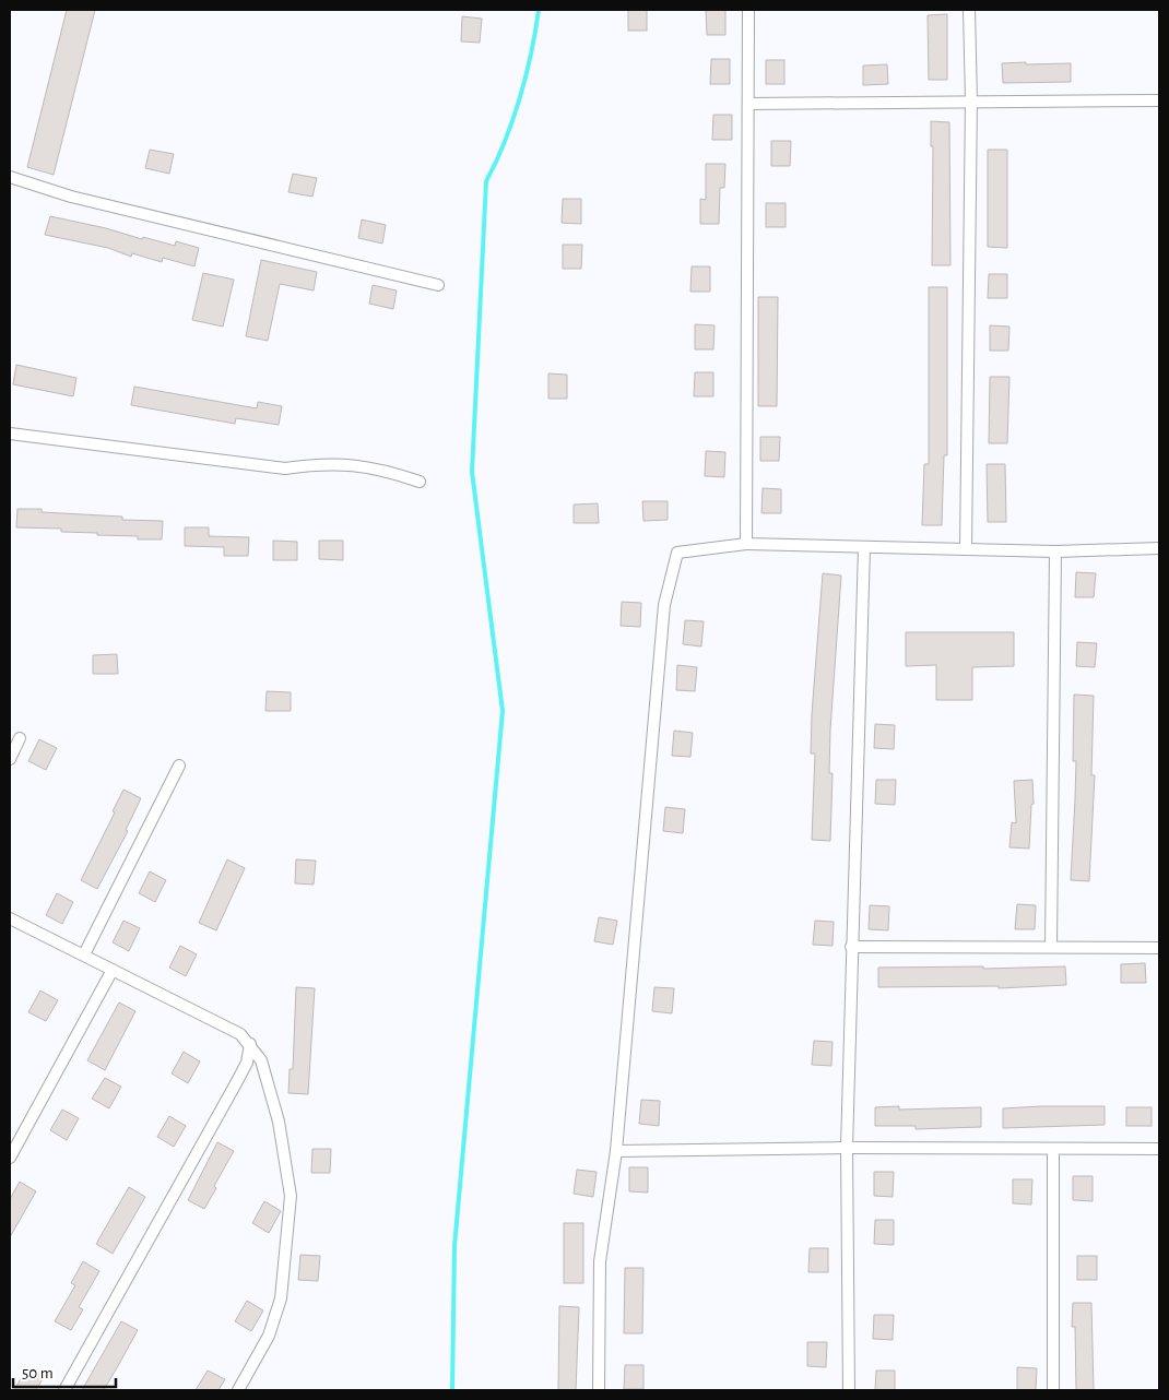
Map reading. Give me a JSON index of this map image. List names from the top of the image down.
{
  "scale_bar": "50 m"
}
